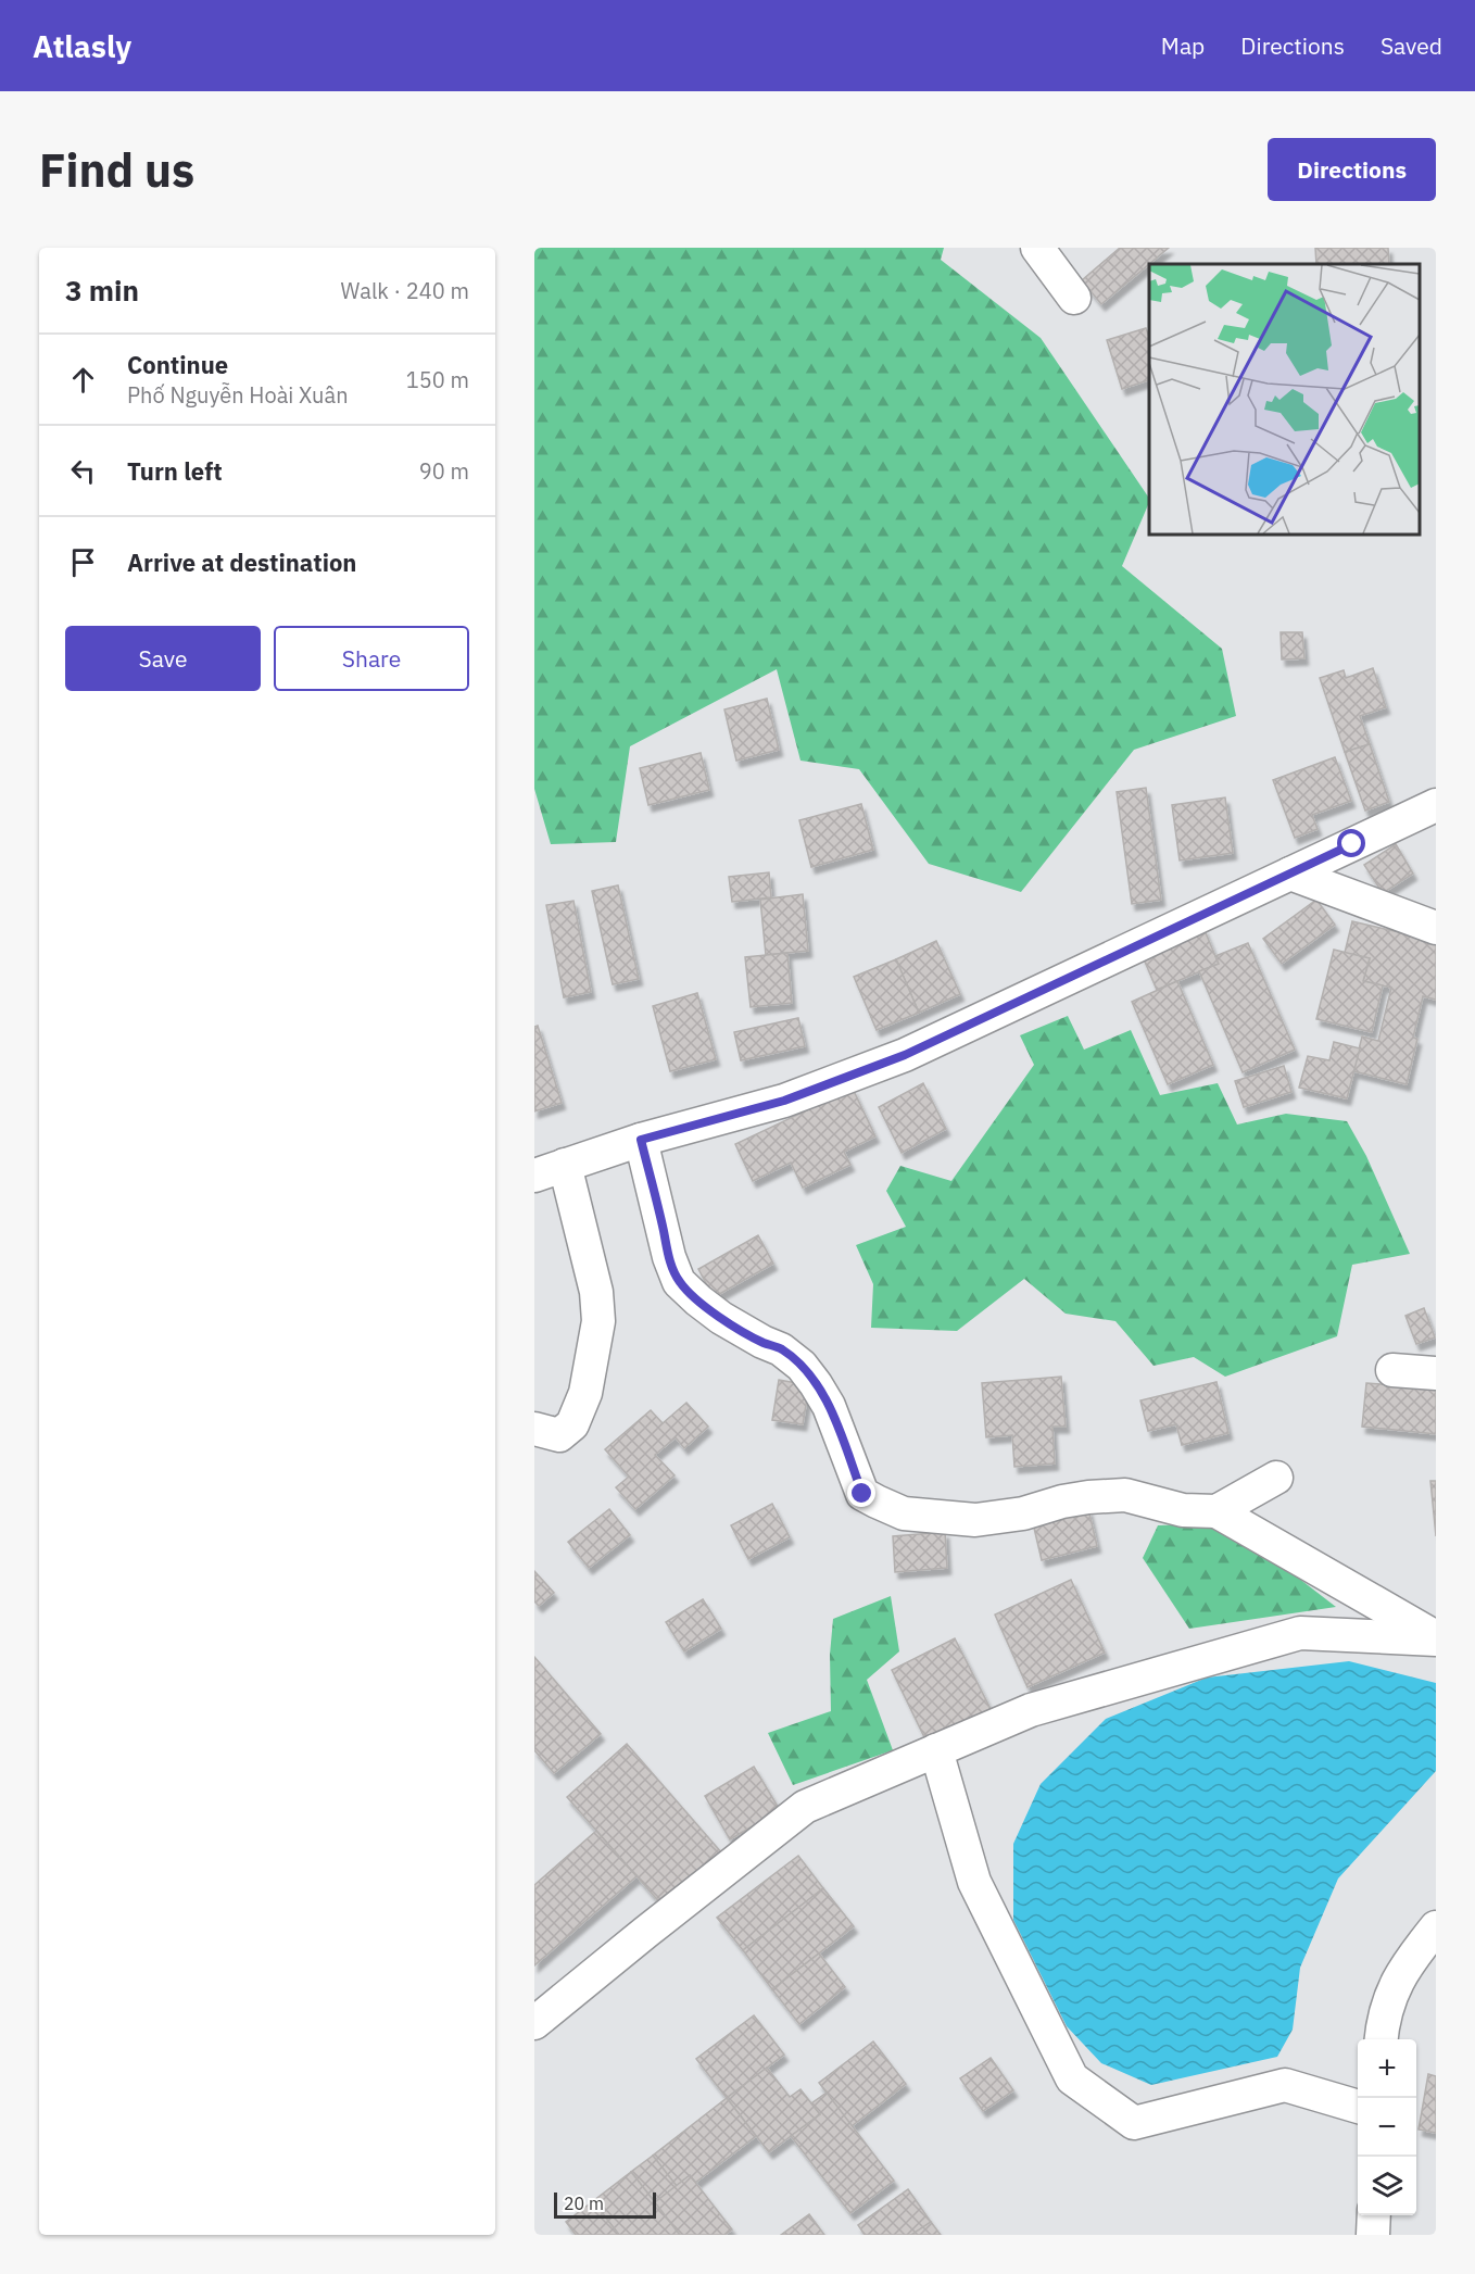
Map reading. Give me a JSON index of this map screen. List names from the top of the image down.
{
  "scale_bar": "20 m",
  "page": {
    "header": "Atlasly",
    "nav": ["Map", "Directions", "Saved"],
    "buttons": [
      "Directions",
      ["Save", "Share"]
    ],
    "title": "Find us",
    "heading": ["3 min", "Walk · 240 m"],
    "list": [
      ["Continue", "Phố Nguyễn Hoài Xuân", "150 m"],
      ["Turn left", "90 m"],
      "Arrive at destination"
    ],
    "map_buttons": ["+", "−"],
    "scale": "20 m"
  }
}
